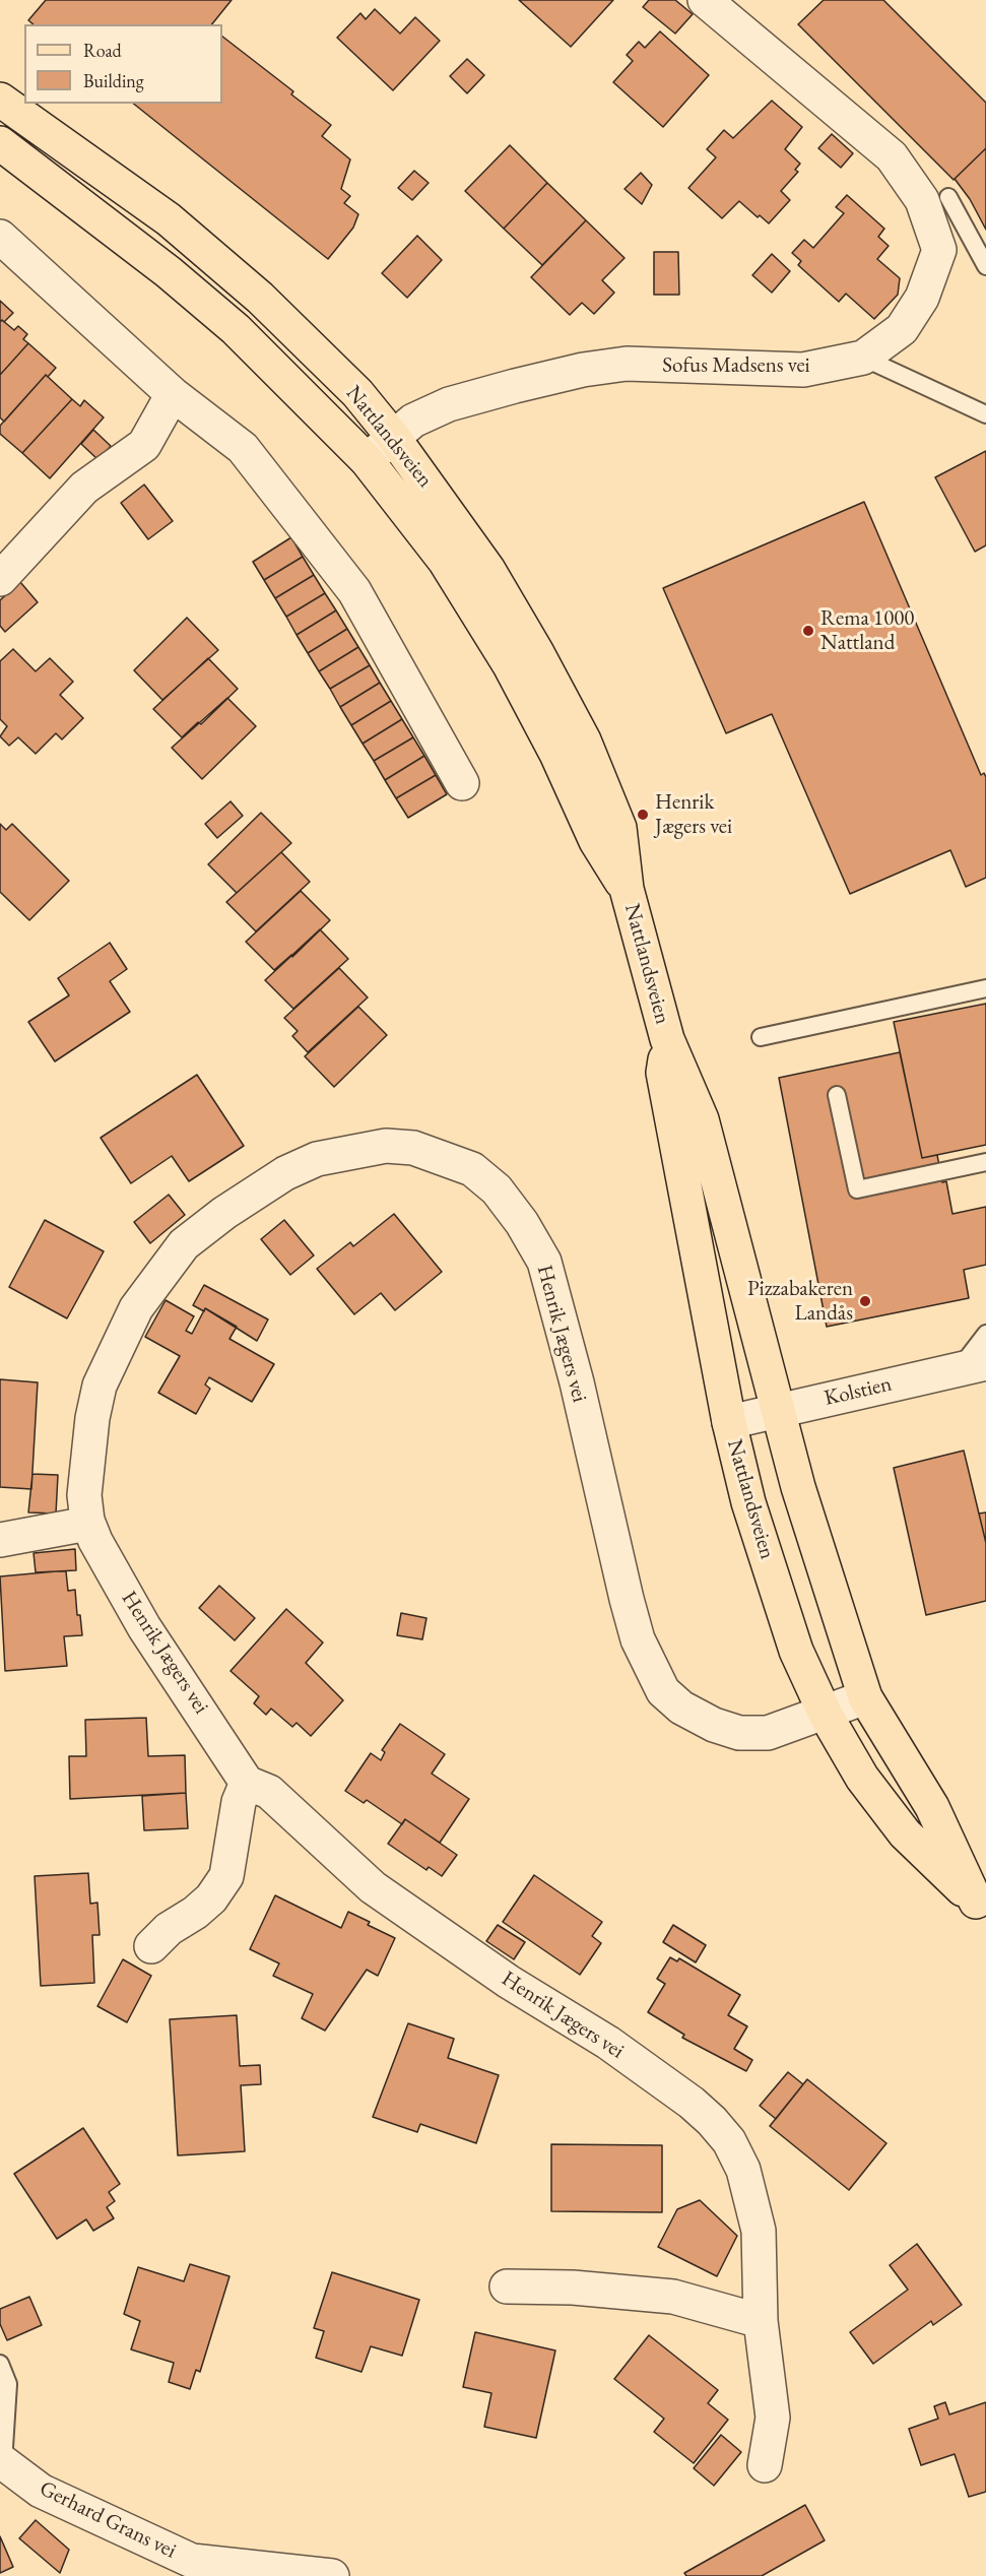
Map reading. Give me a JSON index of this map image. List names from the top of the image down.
{
  "streets": {
    "main road": ["Nattlandsveien"],
    "street": [
      "Sofus Madsens vei",
      "Henrik Jægers vei",
      "Kolstien",
      "Gerhard Grans vei"
    ]
  },
  "crossings": [
    ["Sofus Madsens vei", "Nattlandsveien"],
    ["Nattlandsveien", "Henrik Jægers vei"],
    ["Nattlandsveien", "Kolstien"]
  ],
  "places": ["Rema 1000 Nattland", "Henrik Jægers vei", "Pizzabakeren Landås"],
  "legend": ["Road", "Building"]
}
